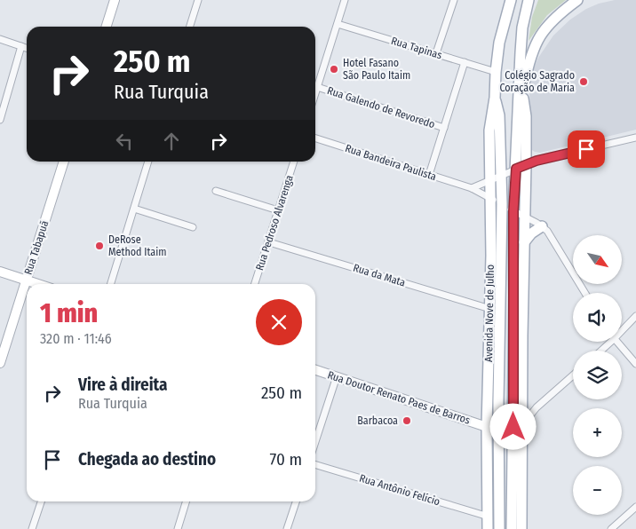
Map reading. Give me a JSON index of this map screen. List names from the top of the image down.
{
  "streets": {
    "main road": ["Avenida Nove de Julho"],
    "street": [
      "Rua Tapinas",
      "Rua Galendo de Revoredo",
      "Rua Bandeira Paulista",
      "Rua Pedroso Alvarenga",
      "Rua Tabapuã",
      "Rua da Mata",
      "Rua Doutor Renato Paes de Barros",
      "Rua Antônio Felício"
    ]
  },
  "crossings": [
    ["Rua Tapinas", "Avenida Nove de Julho"],
    ["Rua Bandeira Paulista", "Avenida Nove de Julho"],
    ["Rua Pedroso Alvarenga", "Rua da Mata"],
    ["Rua da Mata", "Avenida Nove de Julho"],
    ["Avenida Nove de Julho", "Rua Doutor Renato Paes de Barros"],
    ["Avenida Nove de Julho", "Rua Antônio Felício"]
  ],
  "places": [
    "Hotel Fasano São Paulo Itaim",
    "Colégio Sagrado Coração de Maria",
    "DeRose Method Itaim",
    "Barbacoa"
  ],
  "north": "bottom right",
  "page": {
    "turn": ["250 m", "Rua Turquia"],
    "map_buttons": ["+", "−"],
    "heading": ["1 min", "320 m · 11:46"],
    "list": [
      {
        "name": "Vire à direita",
        "note": "Rua Turquia",
        "value": "250 m"
      },
      {
        "name": "Chegada ao destino",
        "value": "70 m"
      }
    ]
  }
}
